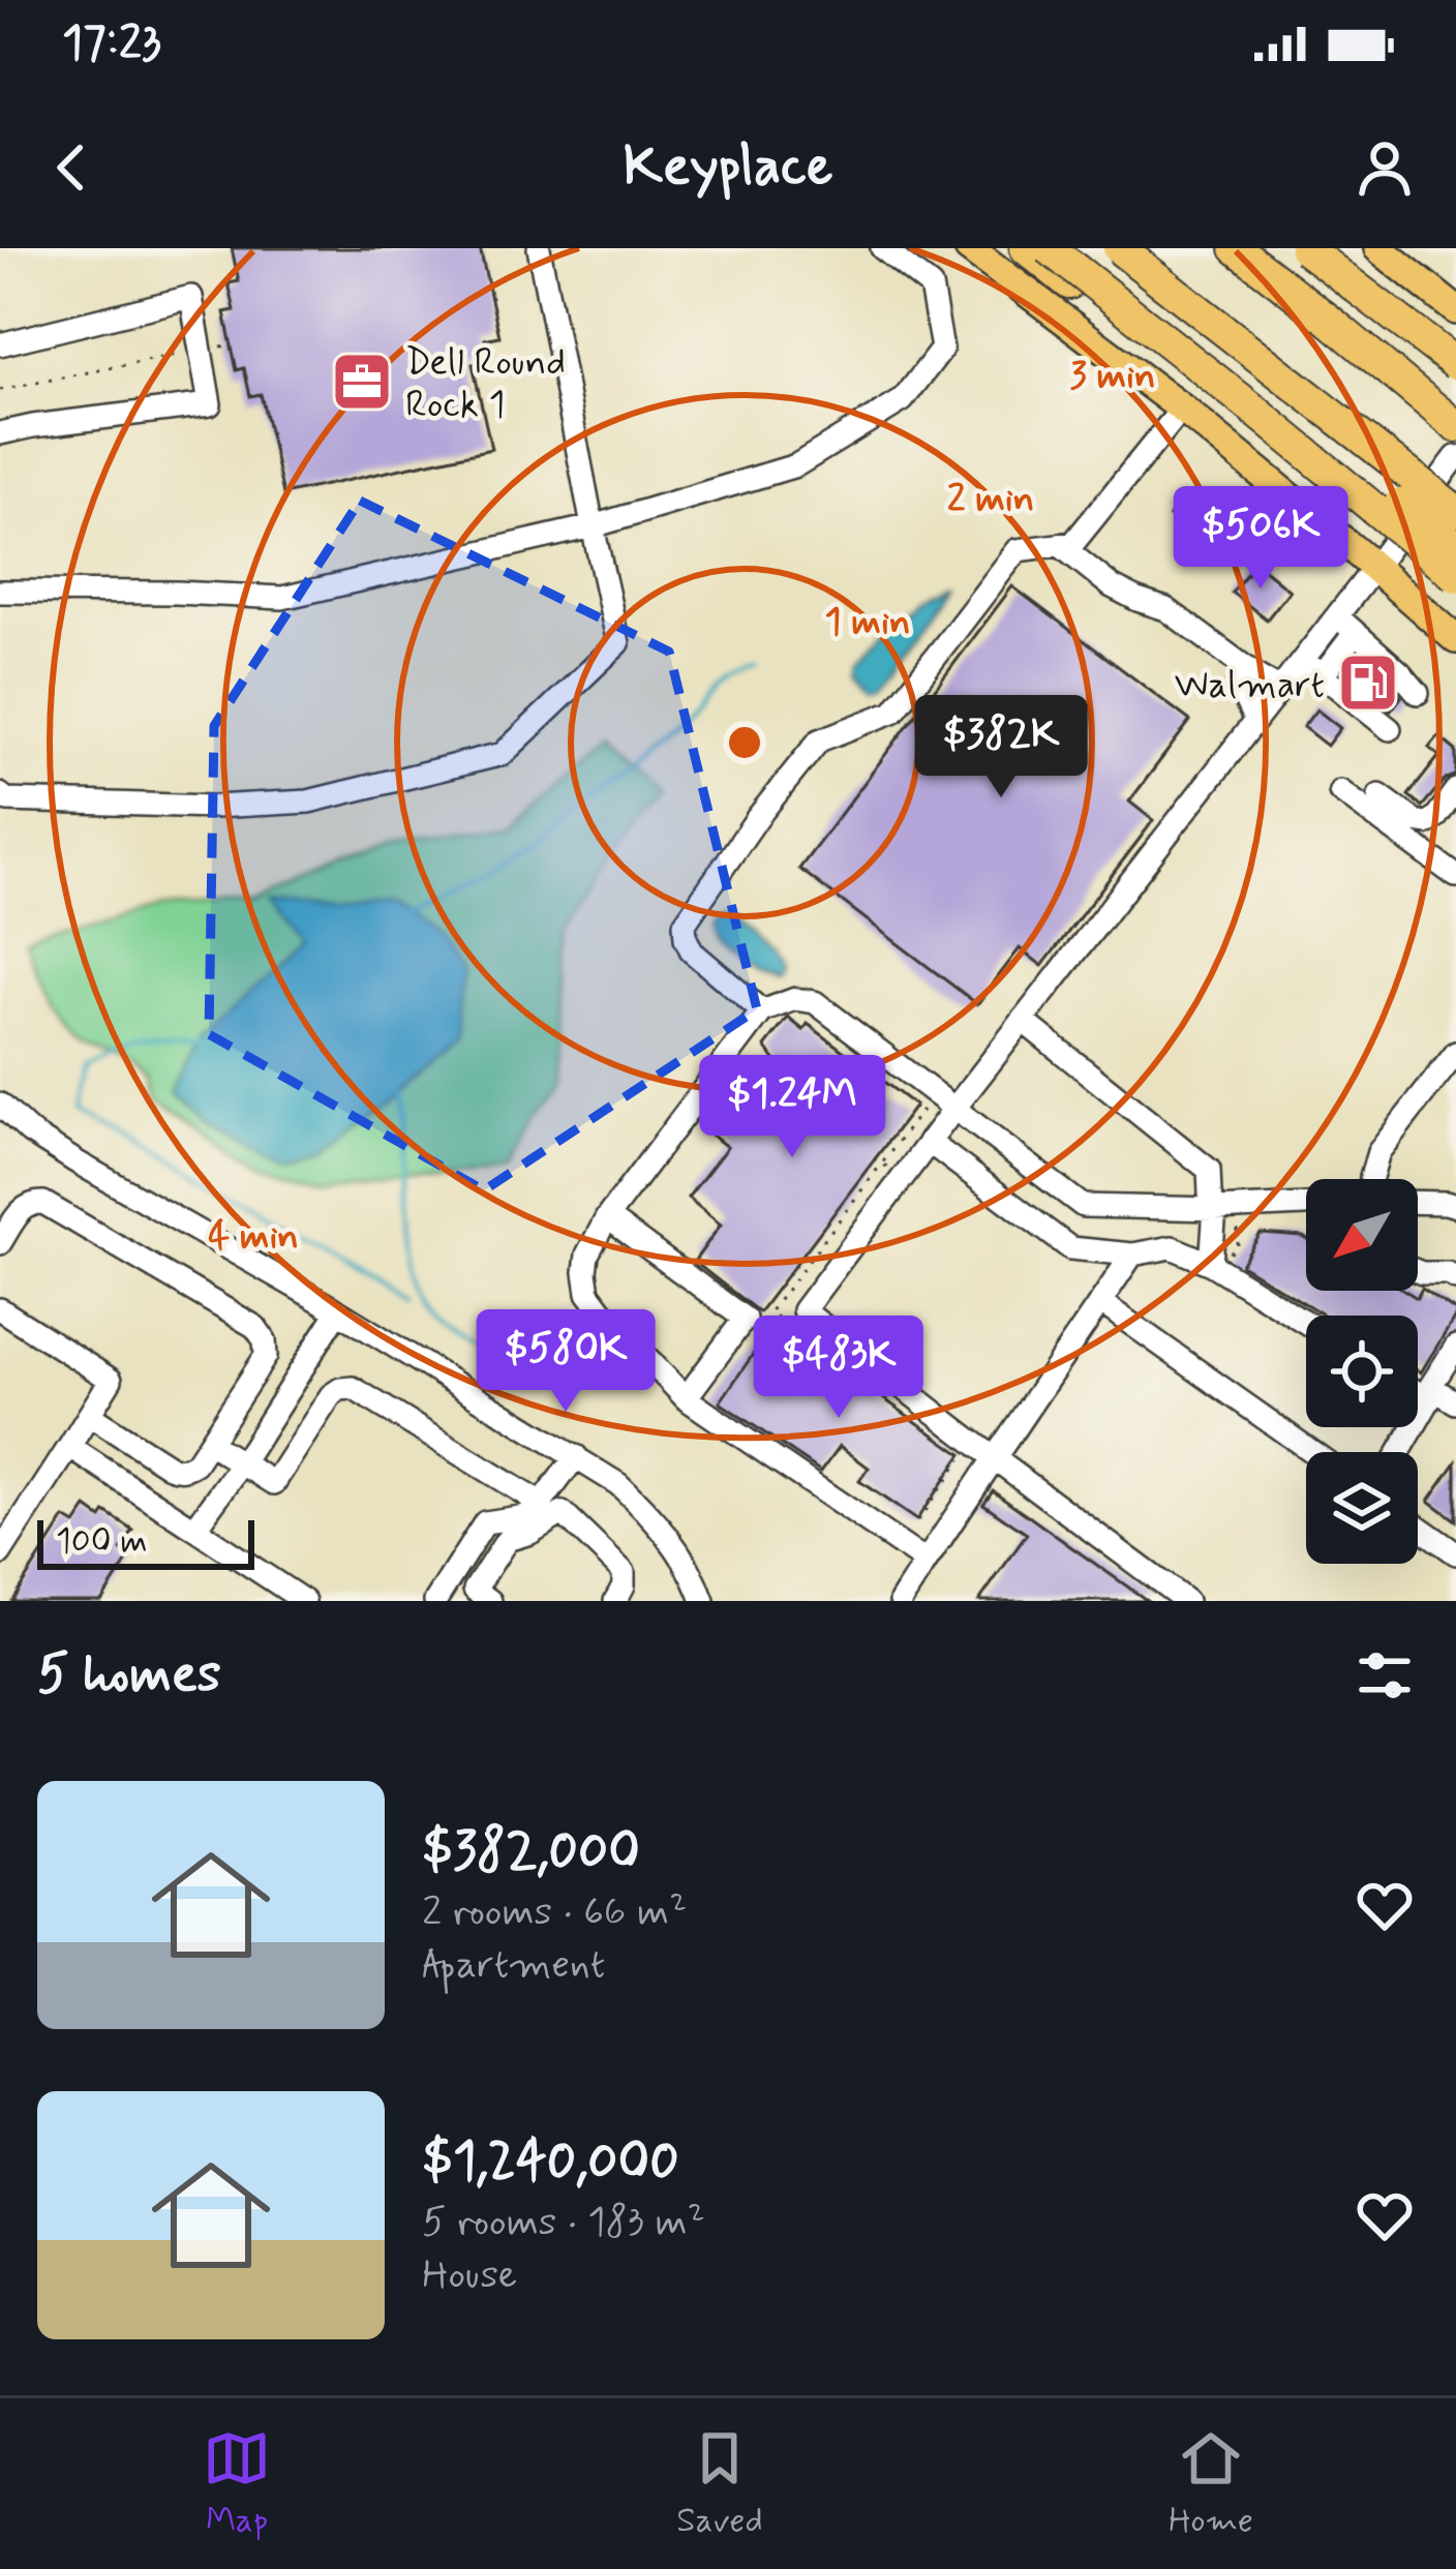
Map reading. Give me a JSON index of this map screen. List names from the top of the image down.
{
  "places": {
    "office": ["Dell Round Rock 1"],
    "fuel station": ["Walmart"]
  },
  "scale_bar": "100 m",
  "north": "bottom left",
  "page": {
    "status": "17:23",
    "header": "Keyplace",
    "price": [
      "$506K",
      "$382K",
      "$1.24M",
      "$580K",
      "$483K"
    ],
    "scale": "100 m",
    "heading": "5 homes",
    "list": [
      {
        "name": "$382,000",
        "note": "2 rooms · 66 m² · Apartment"
      },
      {
        "name": "$1,240,000",
        "note": "5 rooms · 183 m² · House"
      }
    ],
    "tabs": ["Map", "Saved", "Home"]
  },
  "rings": [
    "3 min",
    "2 min",
    "1 min",
    "4 min"
  ]
}
